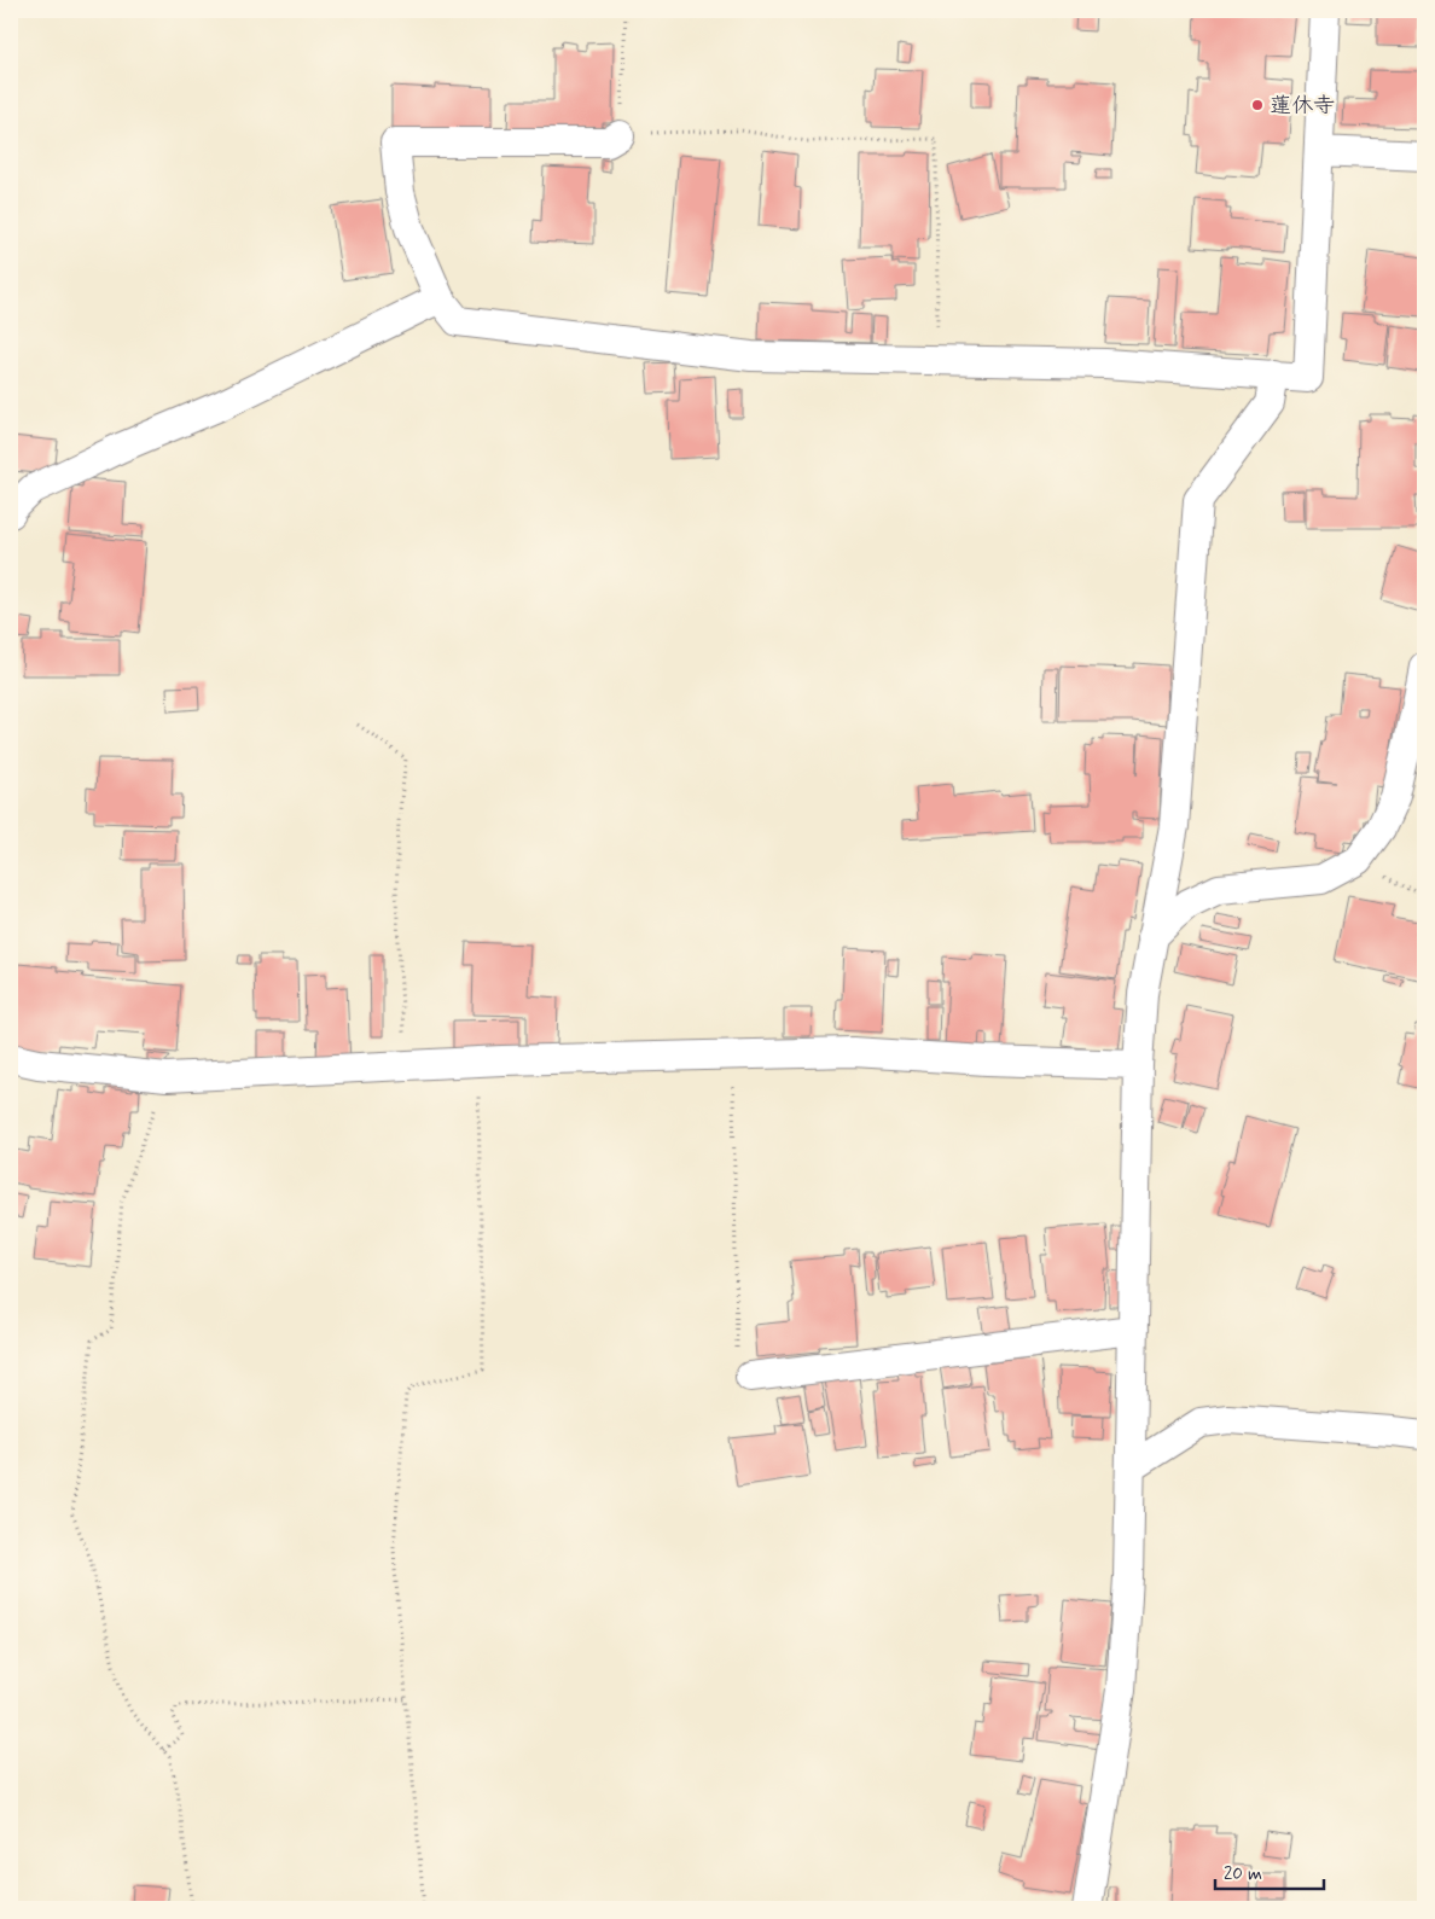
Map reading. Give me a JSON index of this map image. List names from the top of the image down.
{
  "places": ["蓮休寺"],
  "scale_bar": "20 m"
}
